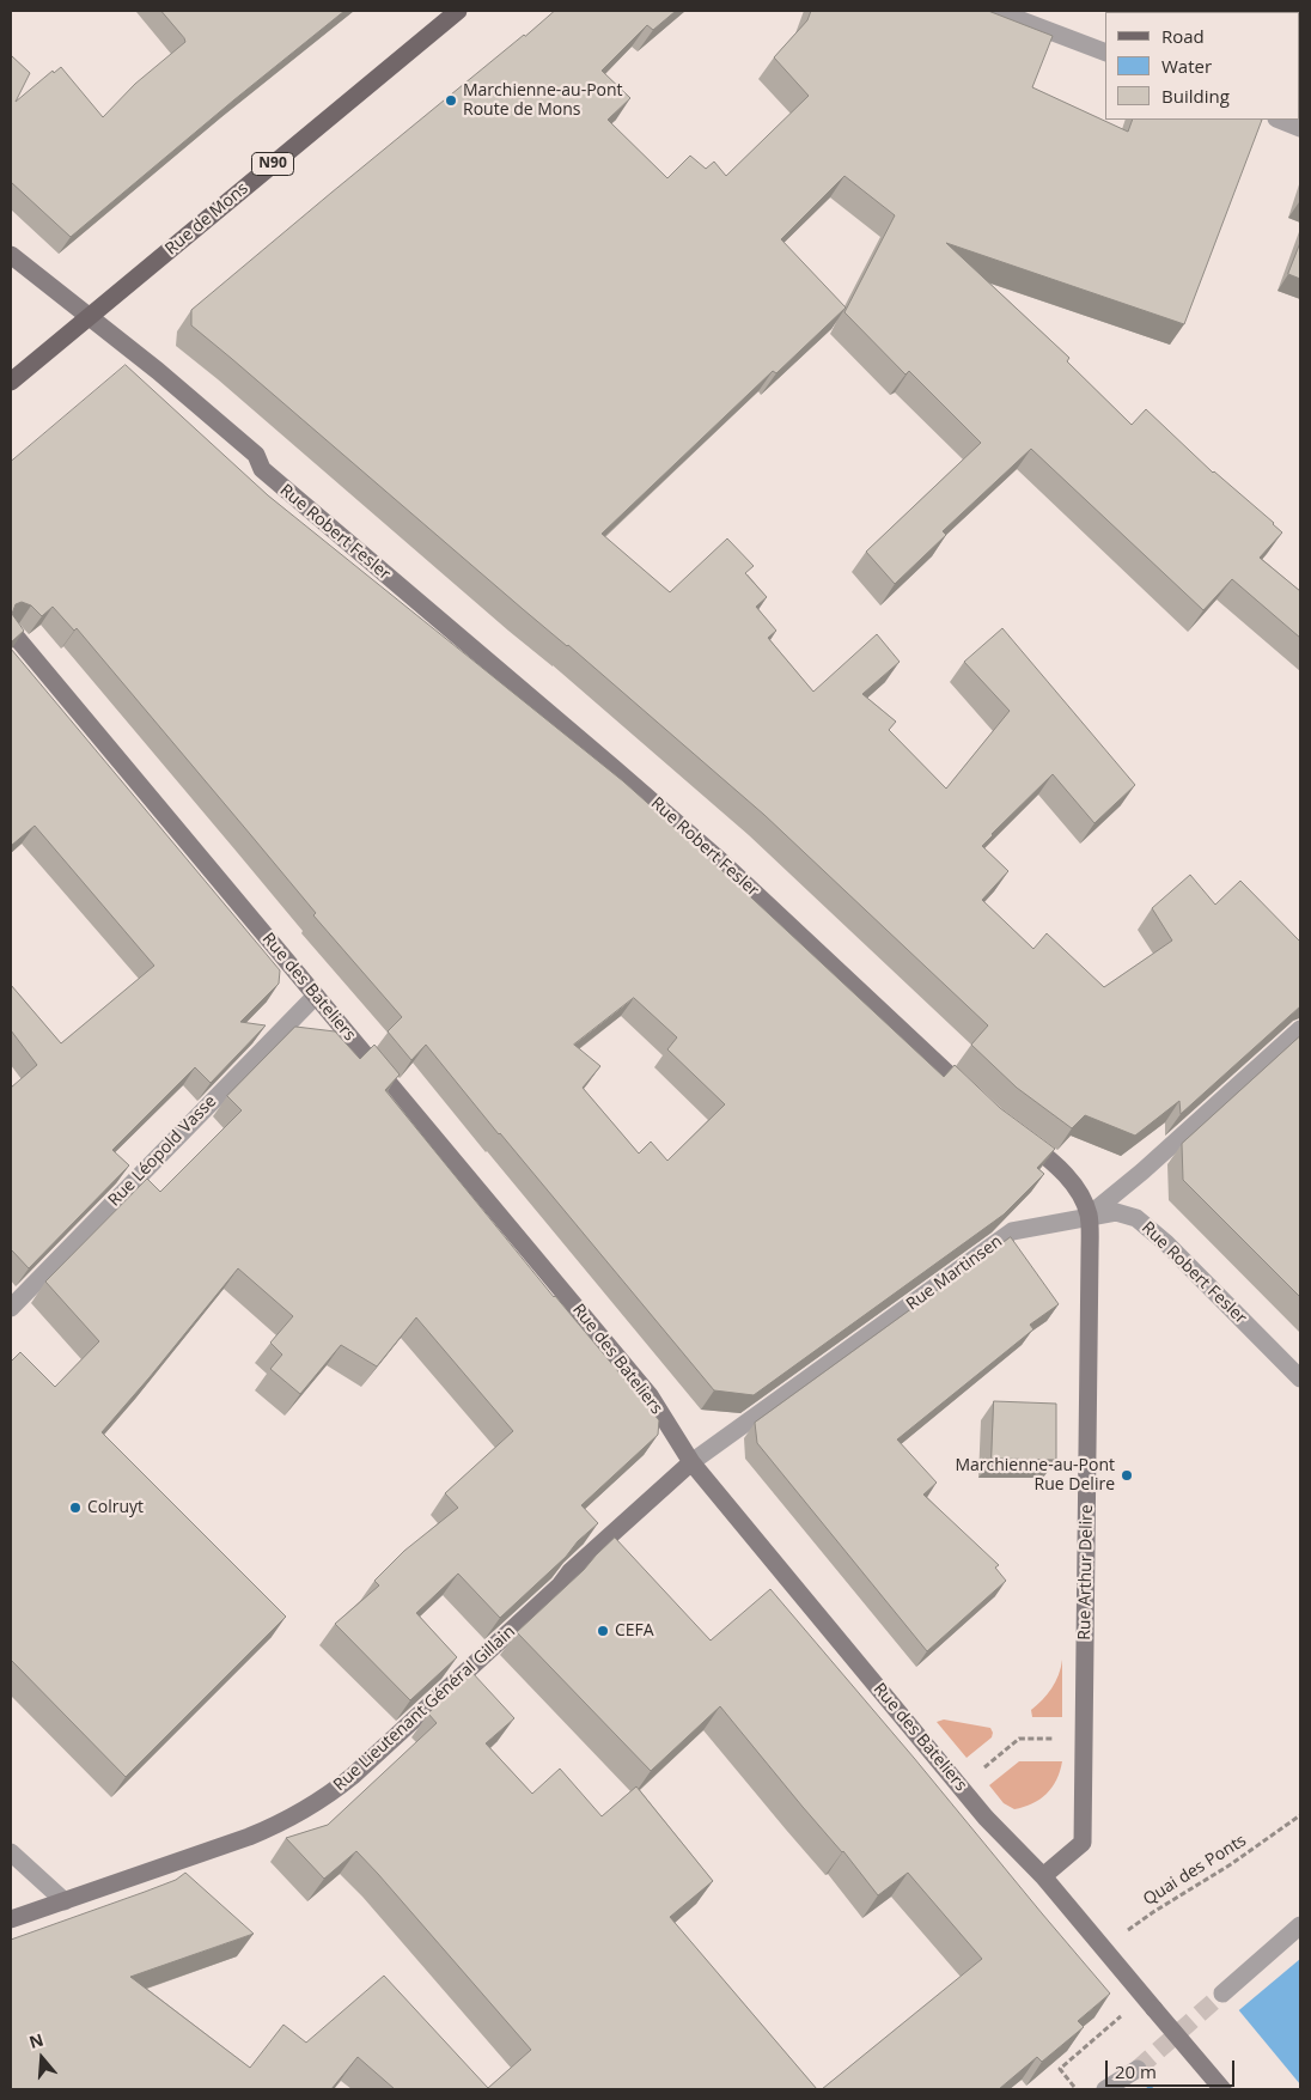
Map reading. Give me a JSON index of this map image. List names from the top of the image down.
{
  "streets": {
    "main road": [
      "N90",
      "Rue de Mons",
      "Rue Robert Fesler",
      "Rue des Bateliers",
      "Rue Arthur Delire",
      "Rue Lieutenant Général Gillain"
    ],
    "street": ["Rue Léopold Vasse", "Rue Martinsen"],
    "path": ["Quai des Ponts"]
  },
  "crossings": [
    ["Rue de Mons", "Rue Robert Fesler"],
    ["Rue Robert Fesler", "Rue Martinsen"],
    ["Rue Robert Fesler", "Rue Arthur Delire"],
    ["Rue des Bateliers", "Rue Léopold Vasse"],
    ["Rue des Bateliers", "Rue Martinsen"],
    ["Rue des Bateliers", "Rue Arthur Delire"],
    ["Rue des Bateliers", "Rue Lieutenant Général Gillain"],
    ["Rue des Bateliers", "Quai des Ponts"],
    ["Rue Martinsen", "Rue Arthur Delire"],
    ["Rue Martinsen", "Rue Lieutenant Général Gillain"]
  ],
  "places": [
    "Marchienne-au-Pont Route de Mons",
    "Marchienne-au-Pont Rue Delire",
    "Colruyt",
    "CEFA"
  ],
  "legend": ["Road", "Water", "Building"],
  "scale_bar": "20 m",
  "north": "top"
}
